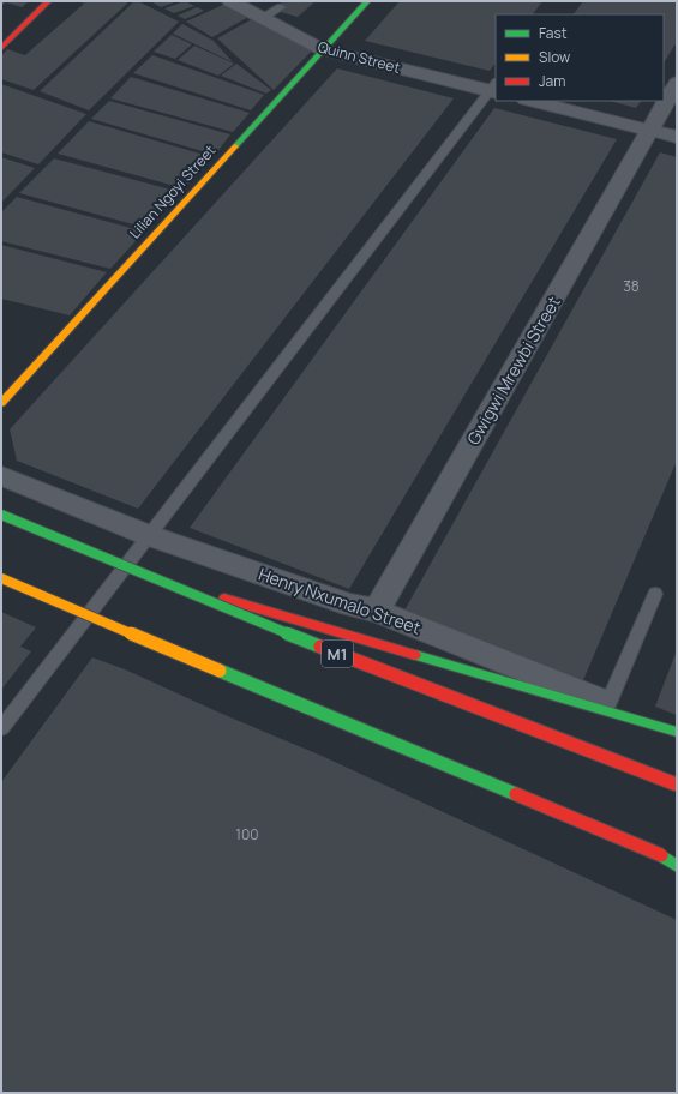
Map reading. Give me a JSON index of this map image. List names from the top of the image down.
{
  "streets": {
    "main road": ["Lilian Ngoyi Street", "M1"],
    "street": ["Quinn Street", "Gwigwi Mrewbi Street", "Henry Nxumalo Street"]
  },
  "crossings": [
    ["Quinn Street", "Lilian Ngoyi Street"],
    ["Gwigwi Mrewbi Street", "Henry Nxumalo Street"]
  ],
  "house_numbers": ["38", "100"],
  "legend": ["Fast", "Slow", "Jam"]
}
